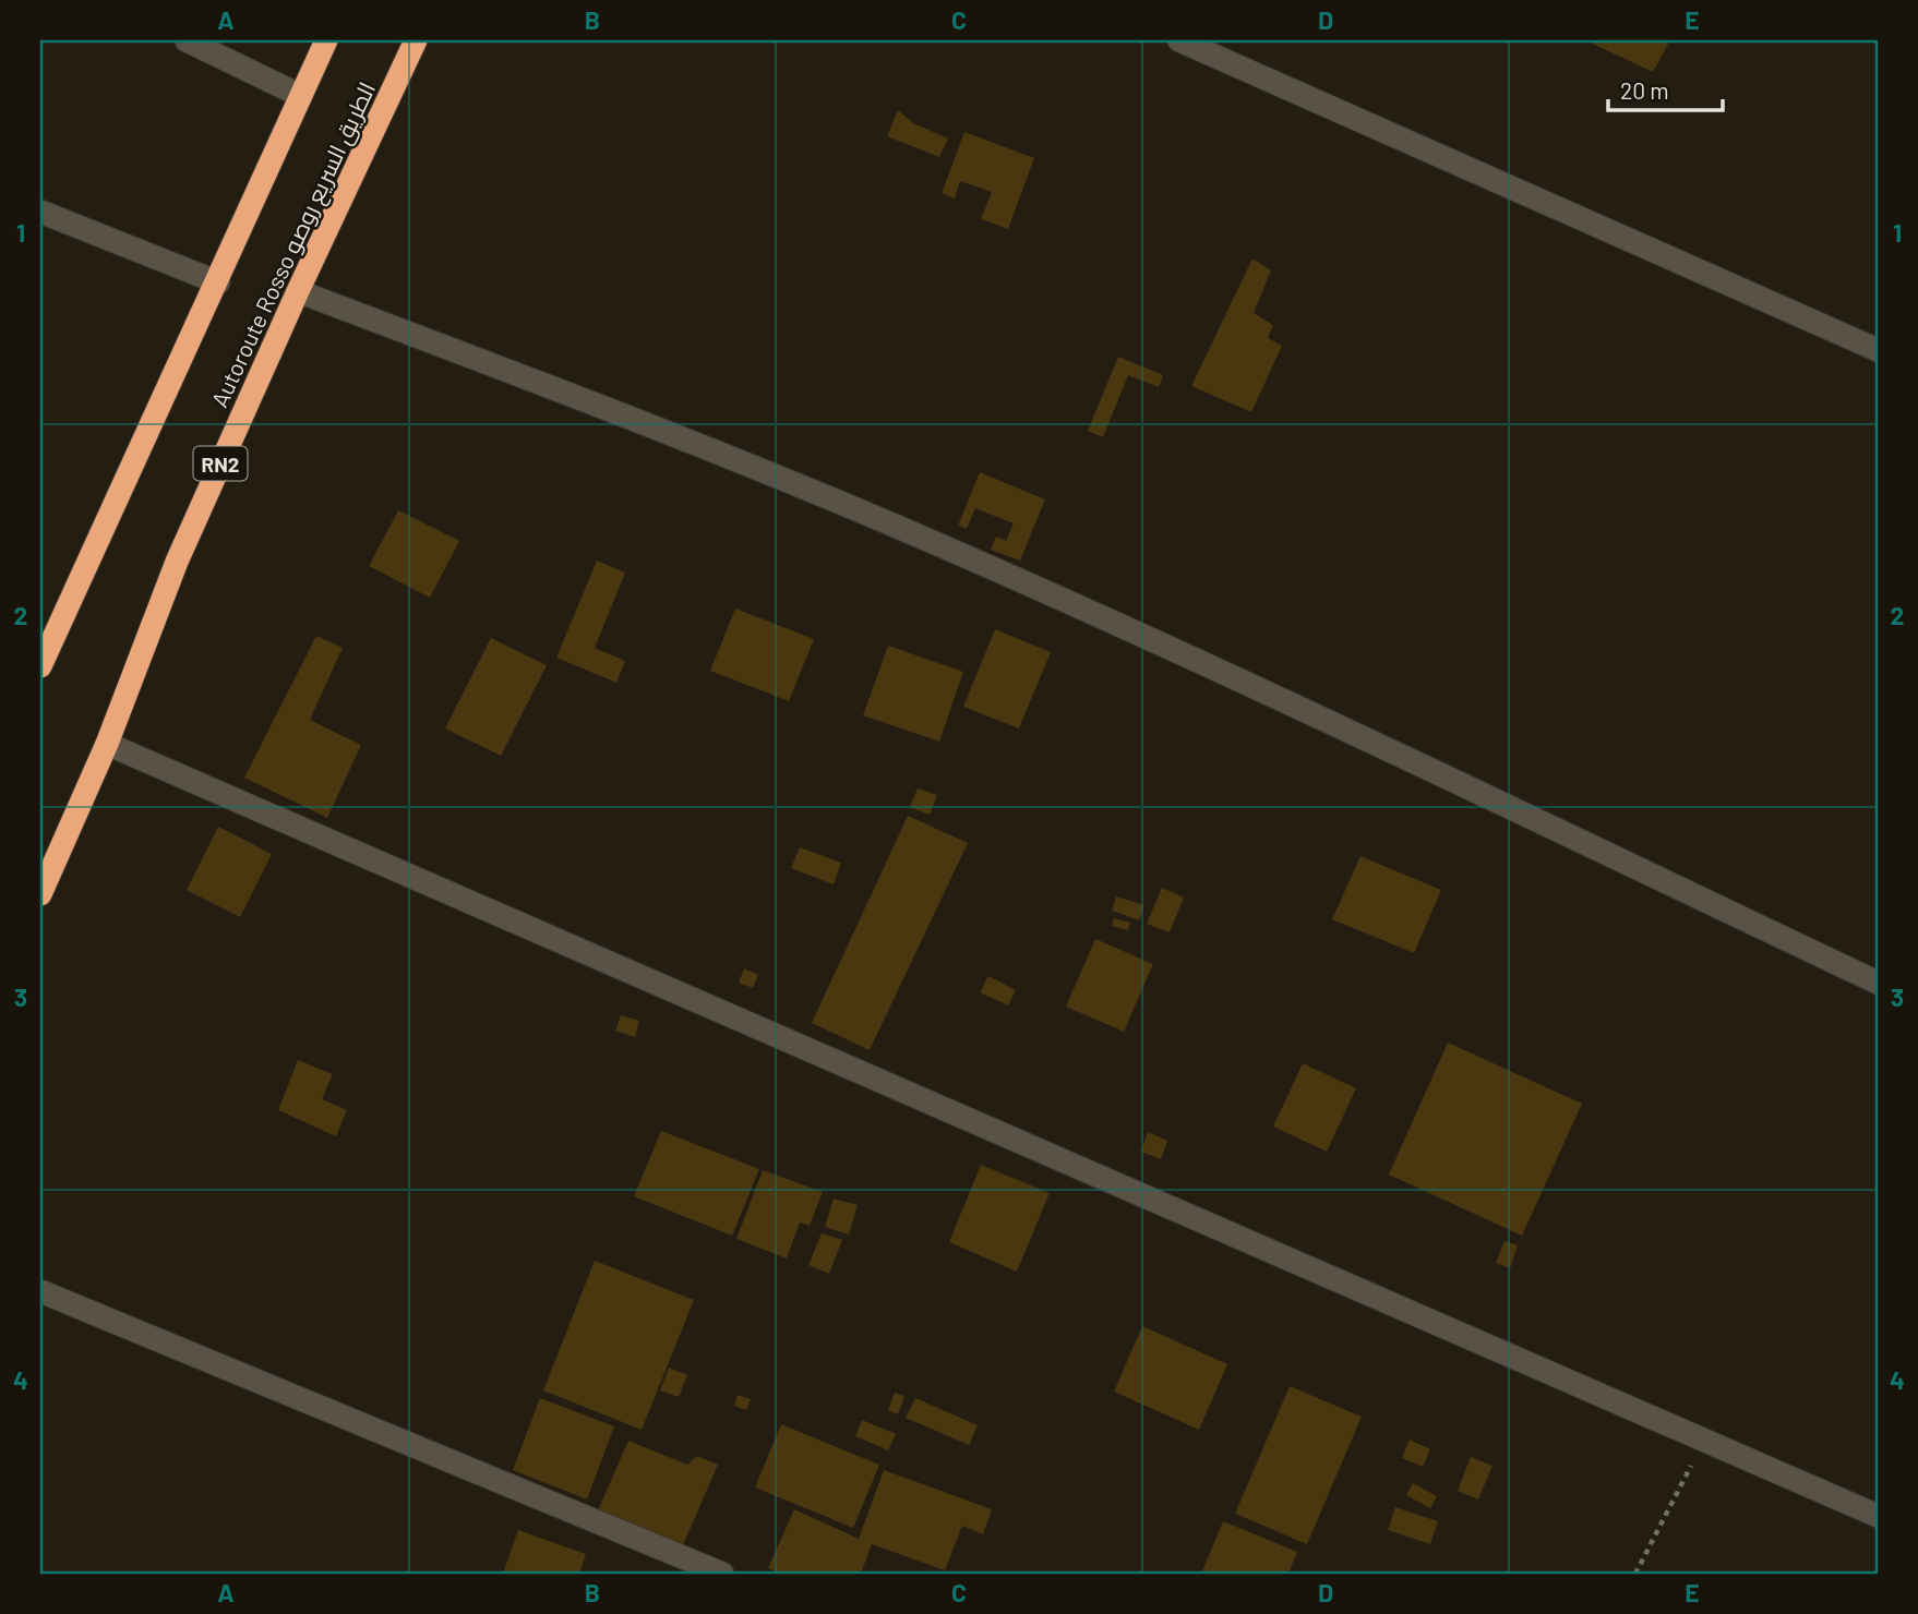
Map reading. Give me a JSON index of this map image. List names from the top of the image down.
{
  "streets": {
    "highway": ["Autoroute Rosso الطريق السريع روصو", "RN2"]
  },
  "scale_bar": "20 m",
  "grid": {
    "columns": [
      "A",
      "B",
      "C",
      "D",
      "E"
    ],
    "rows": [
      "1",
      "2",
      "3",
      "4"
    ]
  }
}
